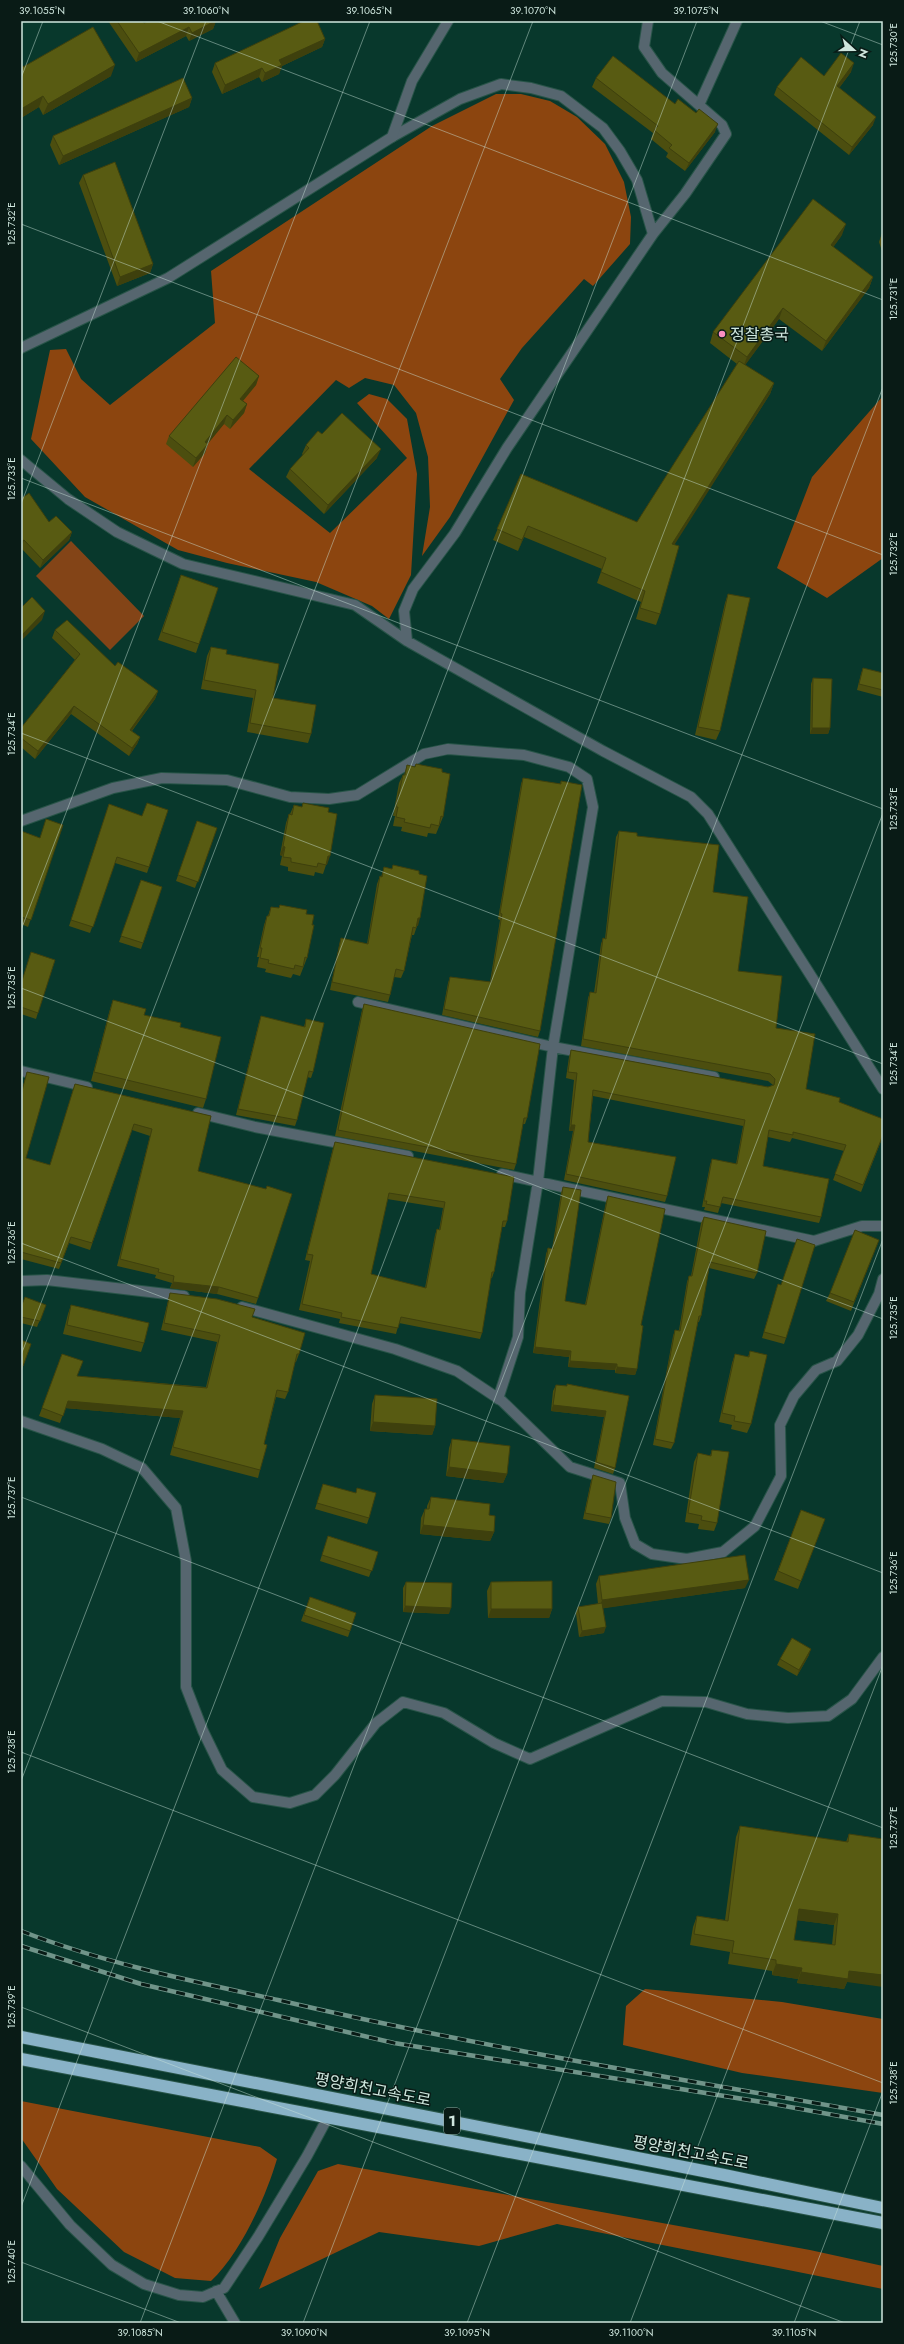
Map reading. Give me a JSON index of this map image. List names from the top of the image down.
{
  "streets": {
    "highway": ["평양희천고속도로", "1"]
  },
  "places": ["정찰총국"],
  "north": "right",
  "coordinates": [
    "39.1055°N",
    "39.1060°N",
    "39.1065°N",
    "39.1070°N",
    "39.1075°N",
    "125.730°E",
    "125.732°E",
    "125.731°E",
    "125.733°E",
    "125.734°E",
    "125.735°E",
    "125.736°E",
    "125.737°E",
    "125.738°E",
    "125.739°E",
    "125.740°E",
    "39.1085°N",
    "39.1090°N",
    "39.1095°N",
    "39.1100°N",
    "39.1105°N"
  ]
}
